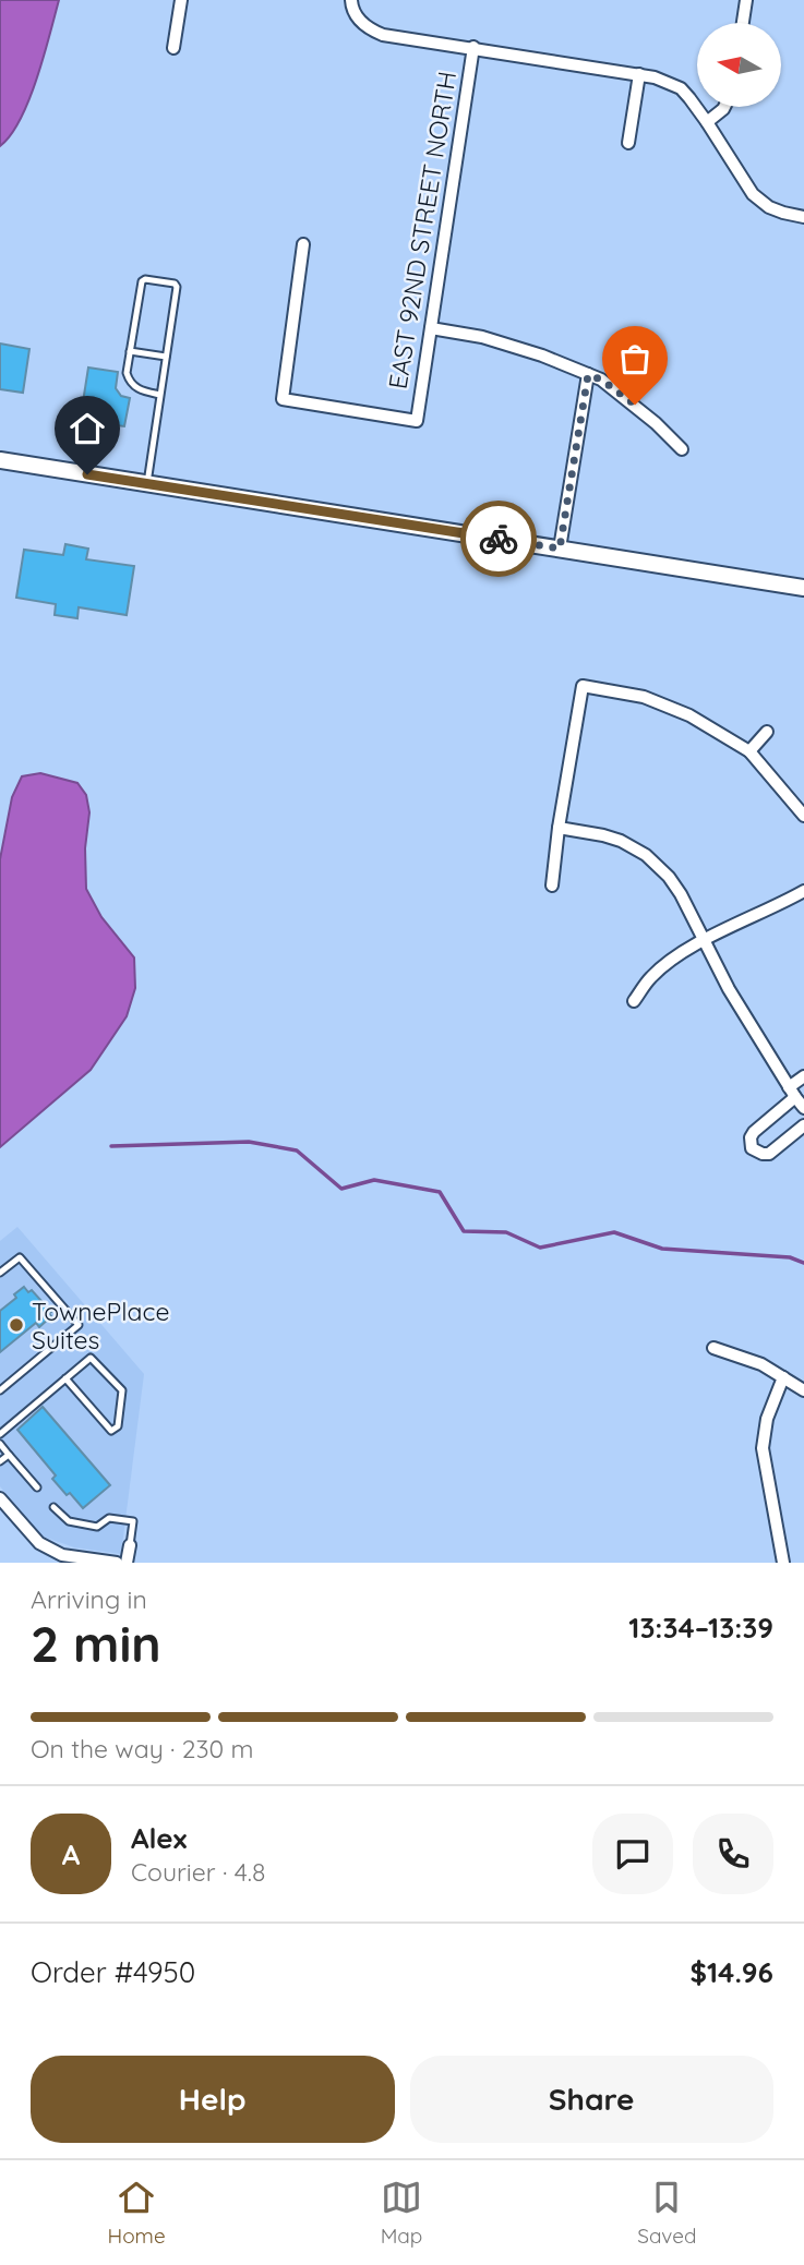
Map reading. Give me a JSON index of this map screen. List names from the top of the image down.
{
  "streets": {
    "street": ["EAST 92ND STREET NORTH"]
  },
  "places": ["TownePlace Suites"],
  "north": "left",
  "page": {
    "heading": ["2 min", "Arriving in", "13:34–13:39"],
    "panel": [
      "Alex",
      "Courier · 4.8",
      "Order #4950",
      "$14.96"
    ],
    "bar": "On the way · 230 m",
    "round": "A",
    "buttons": ["Help", "Share"],
    "tabs": ["Home", "Map", "Saved"]
  }
}
